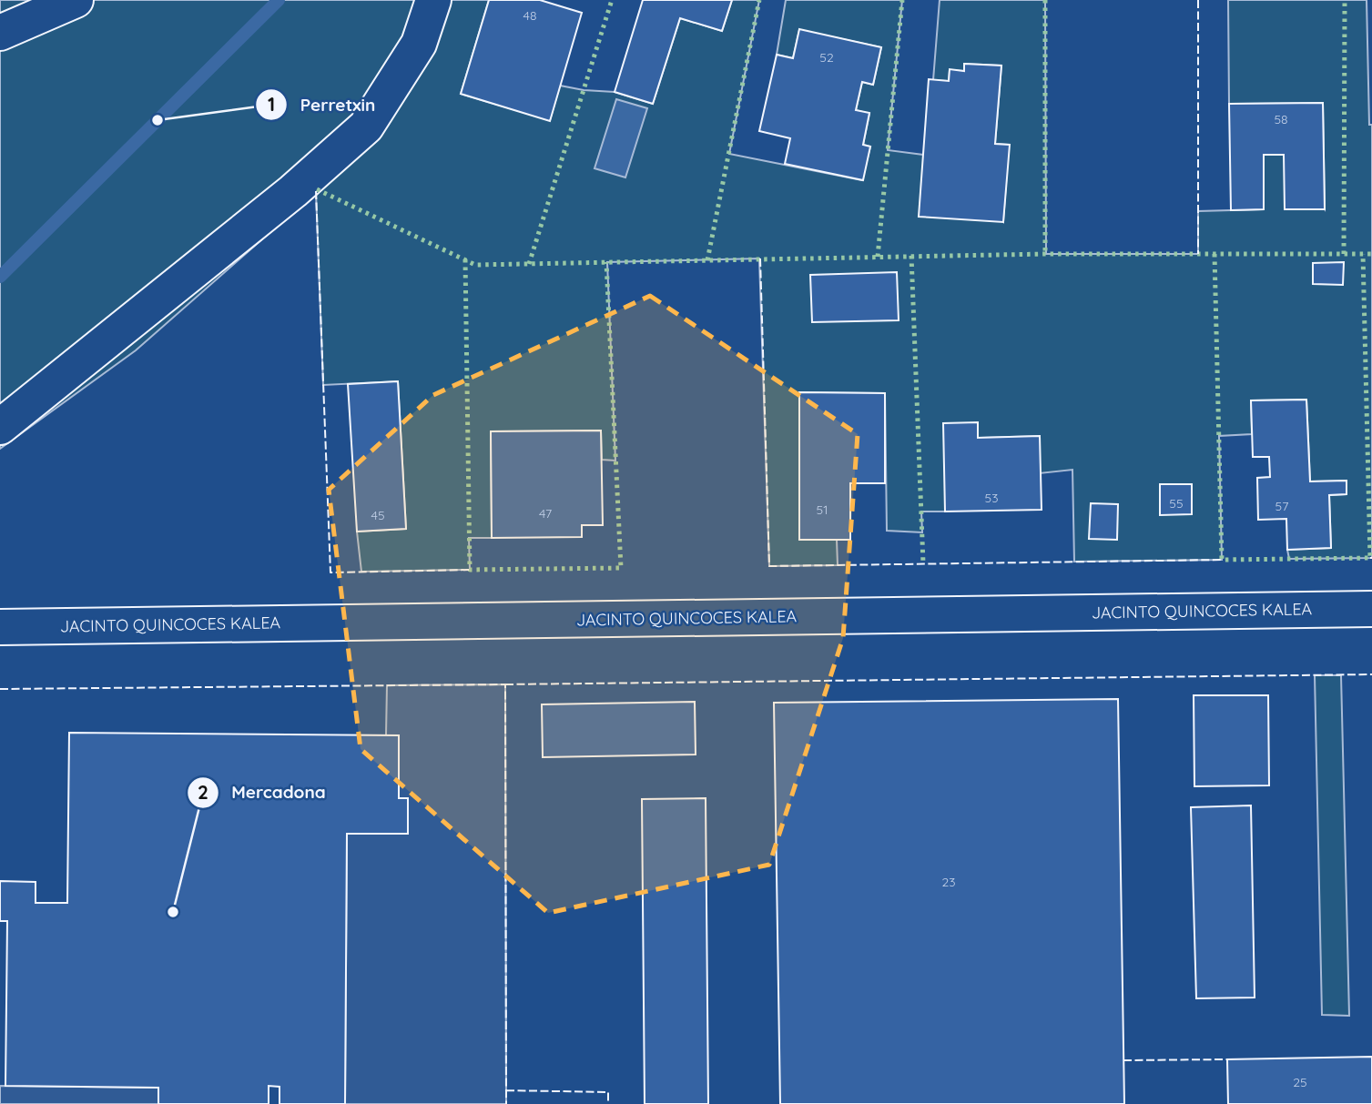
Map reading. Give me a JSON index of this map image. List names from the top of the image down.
{
  "streets": {
    "street": ["JACINTO QUINCOCES KALEA"]
  },
  "places": ["Perretxin", "Mercadona"],
  "house_numbers": [
    "48",
    "52",
    "58",
    "53",
    "55",
    "57",
    "51",
    "47",
    "45",
    "23",
    "25"
  ]
}
